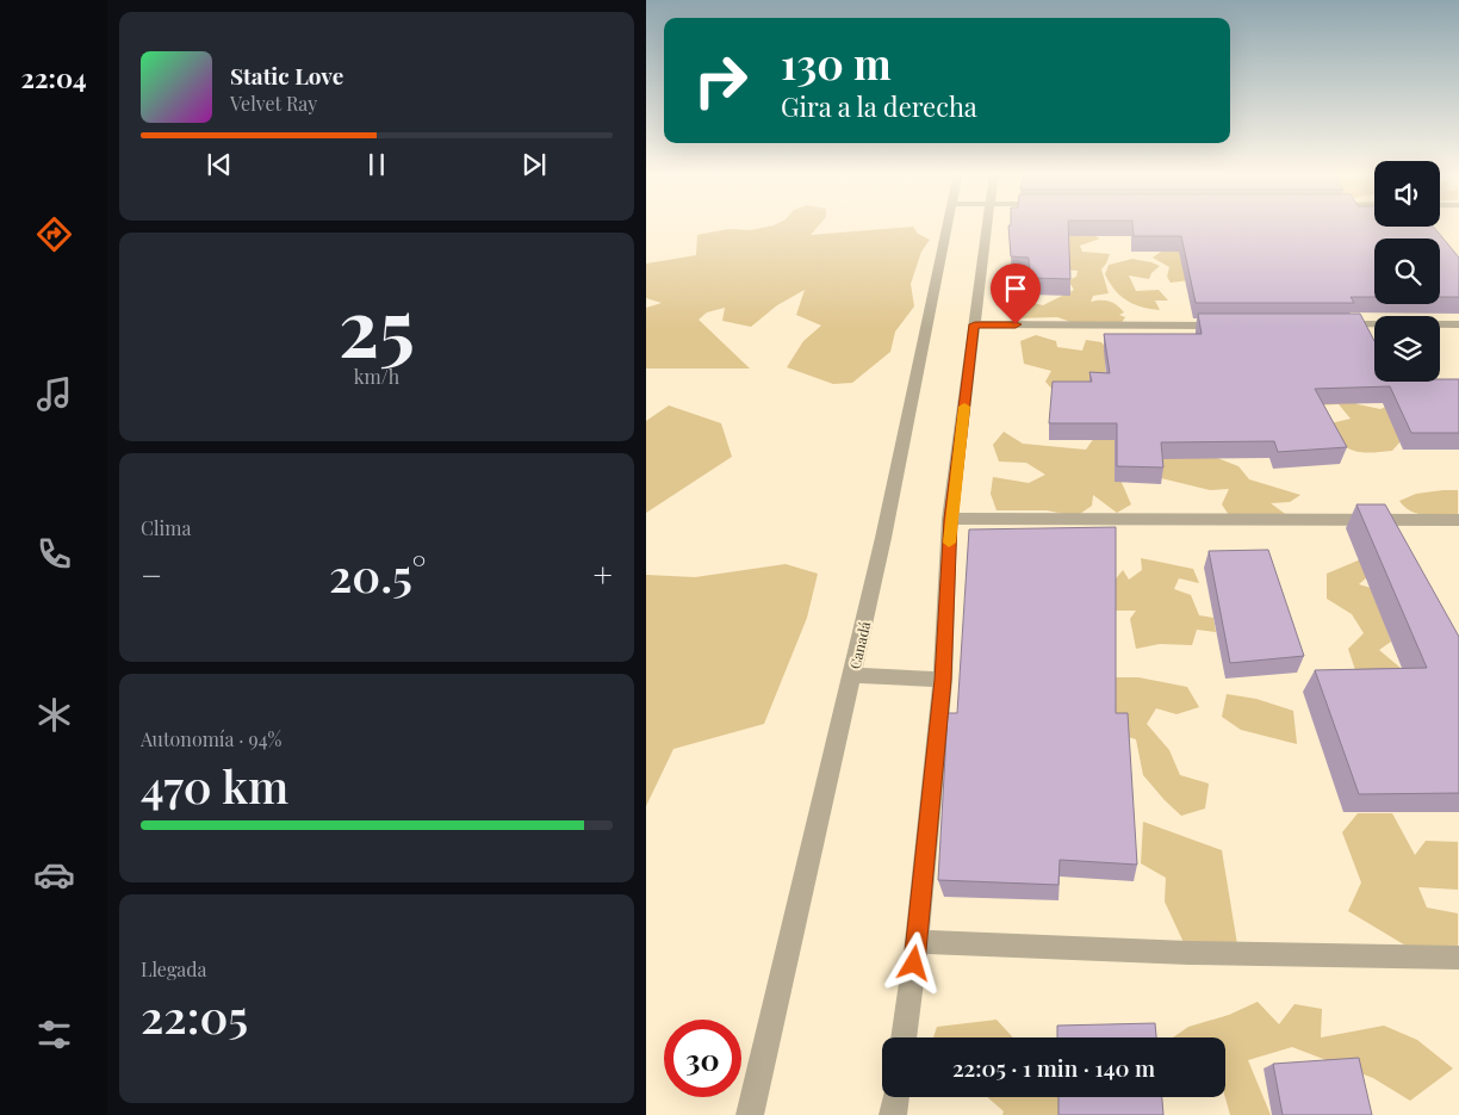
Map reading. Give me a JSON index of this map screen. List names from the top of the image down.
{
  "streets": {
    "street": ["Canadá"]
  },
  "page": {
    "tabs": "22:04",
    "turn": ["130 m", "Gira a la derecha"],
    "song": ["Static Love", "Velvet Ray"],
    "tile": [
      ["25", "km/h"],
      "Clima",
      ["Autonomía · 94%", "470 km"],
      ["Llegada", "22:05"]
    ],
    "heat": ["−", "20.5°", "+"],
    "limit": "30",
    "trip": "22:05 · 1 min · 140 m"
  }
}
